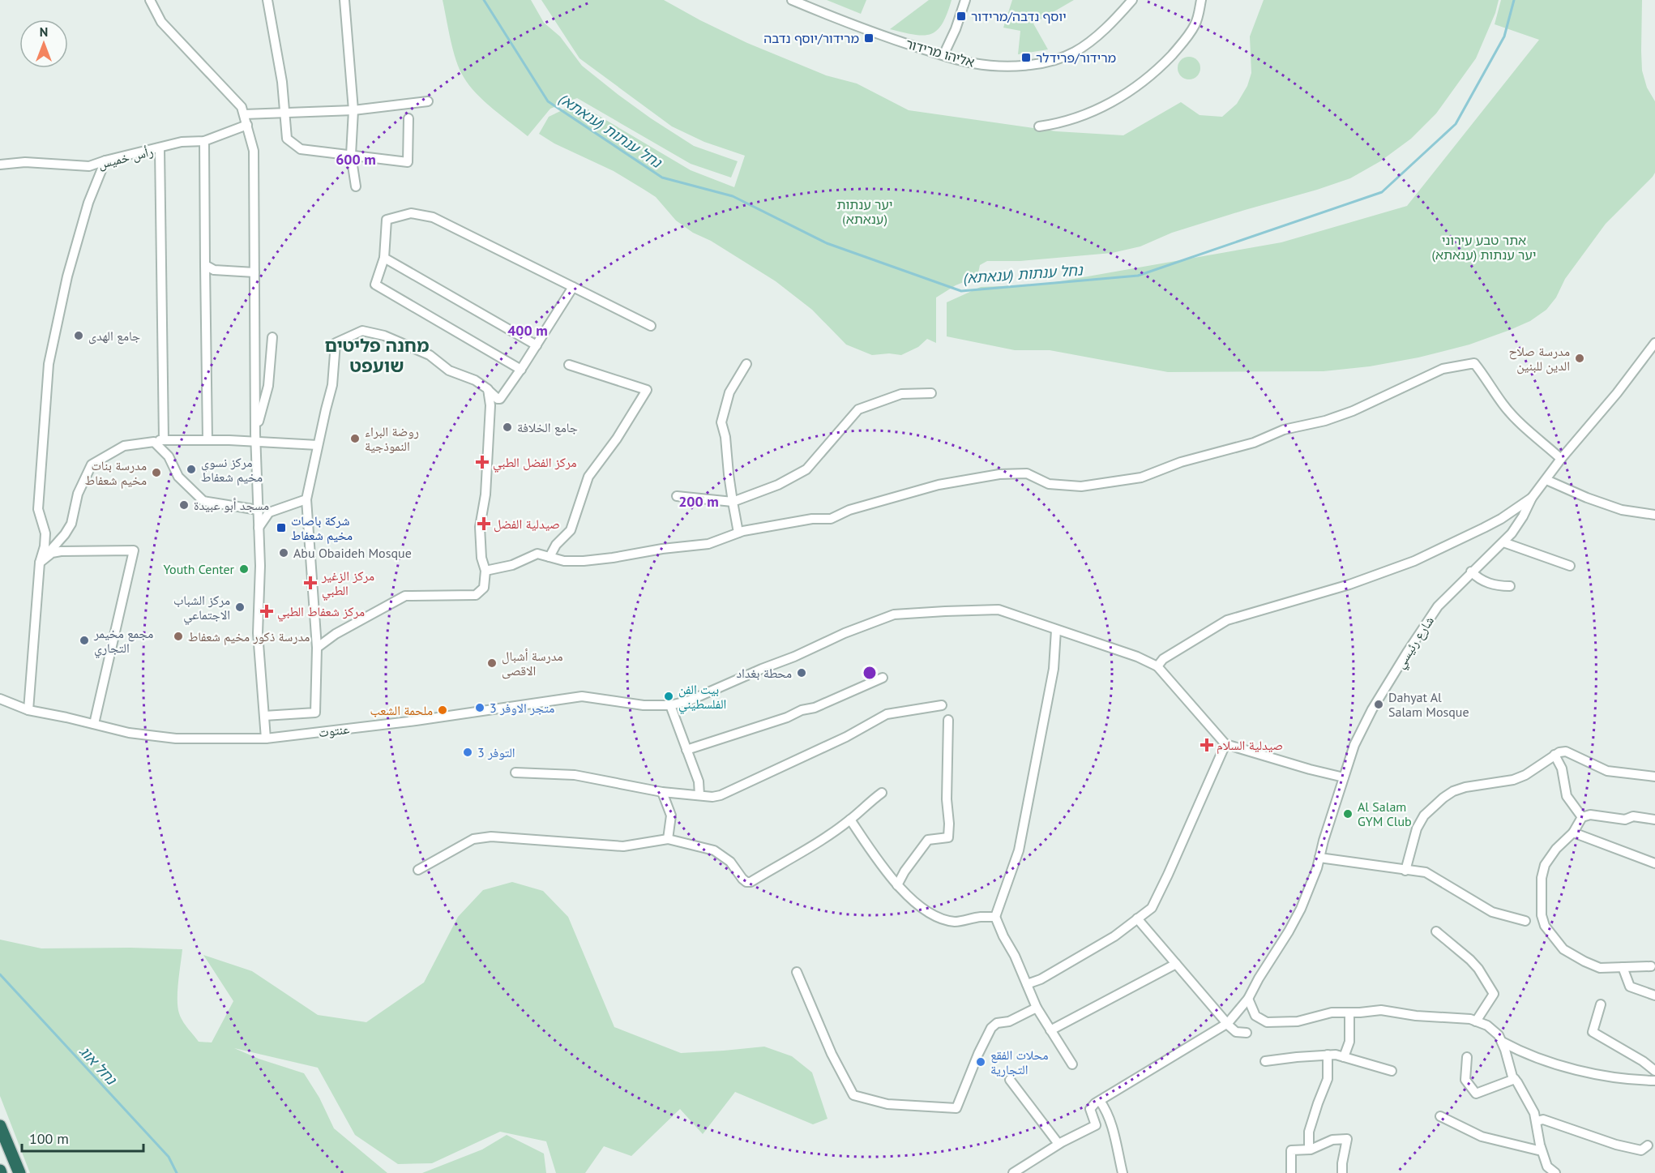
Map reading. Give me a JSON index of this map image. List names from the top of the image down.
{
  "streets": {
    "street": [
      "אליהו מרידור",
      "رأس خميس",
      "شارع رئيسي",
      "عنتوت"
    ]
  },
  "districts": ["מחנה פליטים שועפט"],
  "water": ["נחל ענתות (ענאתא)", "נחל אוג"],
  "parks": ["יער ענתות (ענאתא)", "אתר טבע עירוני יער ענתות (ענאתא)"],
  "places": {
    "transit": [
      "יוסף נדבה/מרידור",
      "מרידור/יוסף נדבה",
      "מרידור/פרידלר",
      "شركة باصات مخيم شعفاط"
    ],
    "other": [
      "جامع الهدى",
      "مدرسة صلاح الدين للبنين",
      "جامع الخلافة",
      "روضة البراء النموذجية",
      "مركز نسوي مخيم شعفاط",
      "مدرسة بنات مخيم شعفاط",
      "مسجد أبو عبيدة",
      "Abu Obaideh Mosque",
      "Youth Center",
      "مركز الشباب الاجتماعي",
      "مدرسة ذكور مخيم شعفاط",
      "مجمع مخيمر التجاري",
      "مدرسة أشبال الاقصى",
      "محطة بغداد",
      "بيت الفن الفلسطيني",
      "Dahyat Al Salam Mosque",
      "متجر الاوفر 3",
      "ملحمة الشعب",
      "التوفر 3",
      "Al Salam GYM Club",
      "محلات الفقع التجارية"
    ],
    "health": [
      "مركز الفضل الطبي",
      "صيدلية الفضل",
      "مركز الزغير الطبي",
      "مركز شعفاط الطبي",
      "صيدلية السلام"
    ]
  },
  "scale_bar": "100 m",
  "north": "top",
  "rings": ["600 m", "400 m", "200 m"]
}
